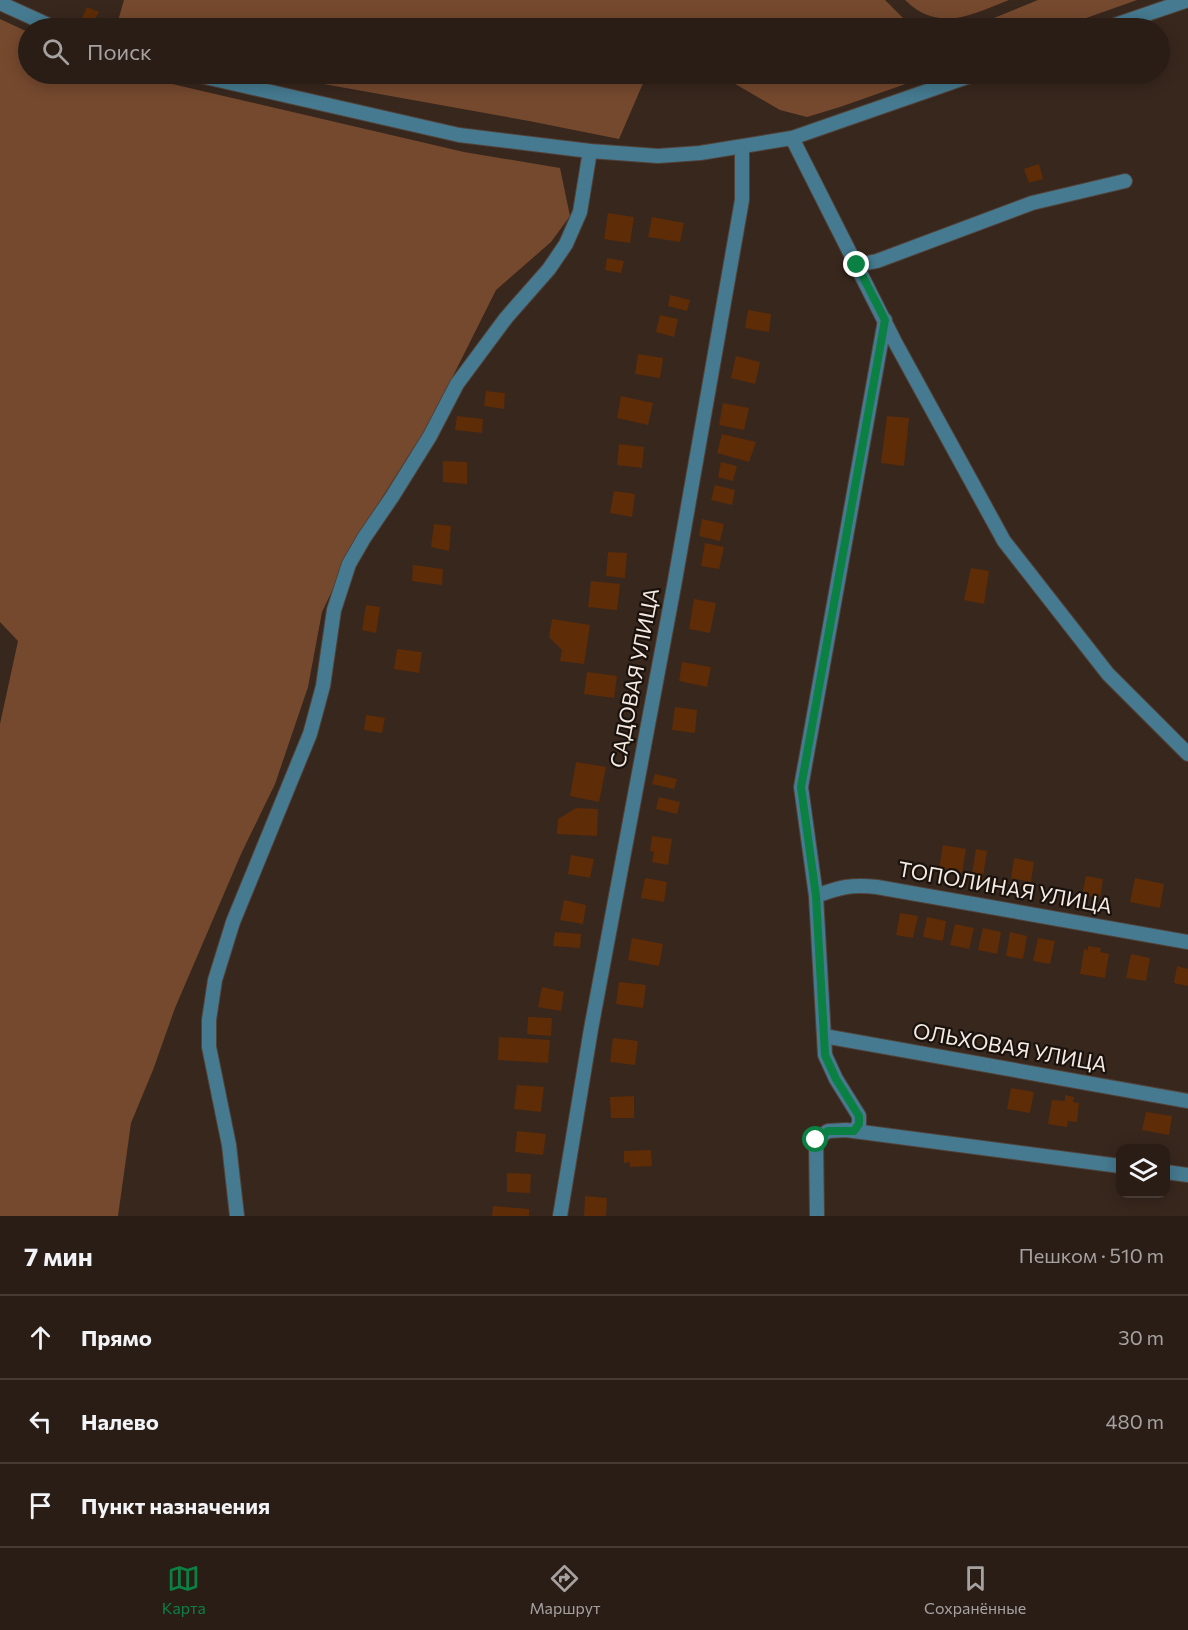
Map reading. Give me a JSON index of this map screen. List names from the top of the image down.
{
  "streets": {
    "street": ["САДОВАЯ УЛИЦА", "ТОПОЛИНАЯ УЛИЦА", "ОЛЬХОВАЯ УЛИЦА"]
  },
  "page": {
    "search": "Поиск",
    "heading": ["7 мин", "Пешком · 510 m"],
    "list": [
      ["Прямо", "30 m"],
      ["Налево", "480 m"],
      "Пункт назначения"
    ],
    "nav": ["Карта", "Маршрут", "Сохранённые"]
  }
}
